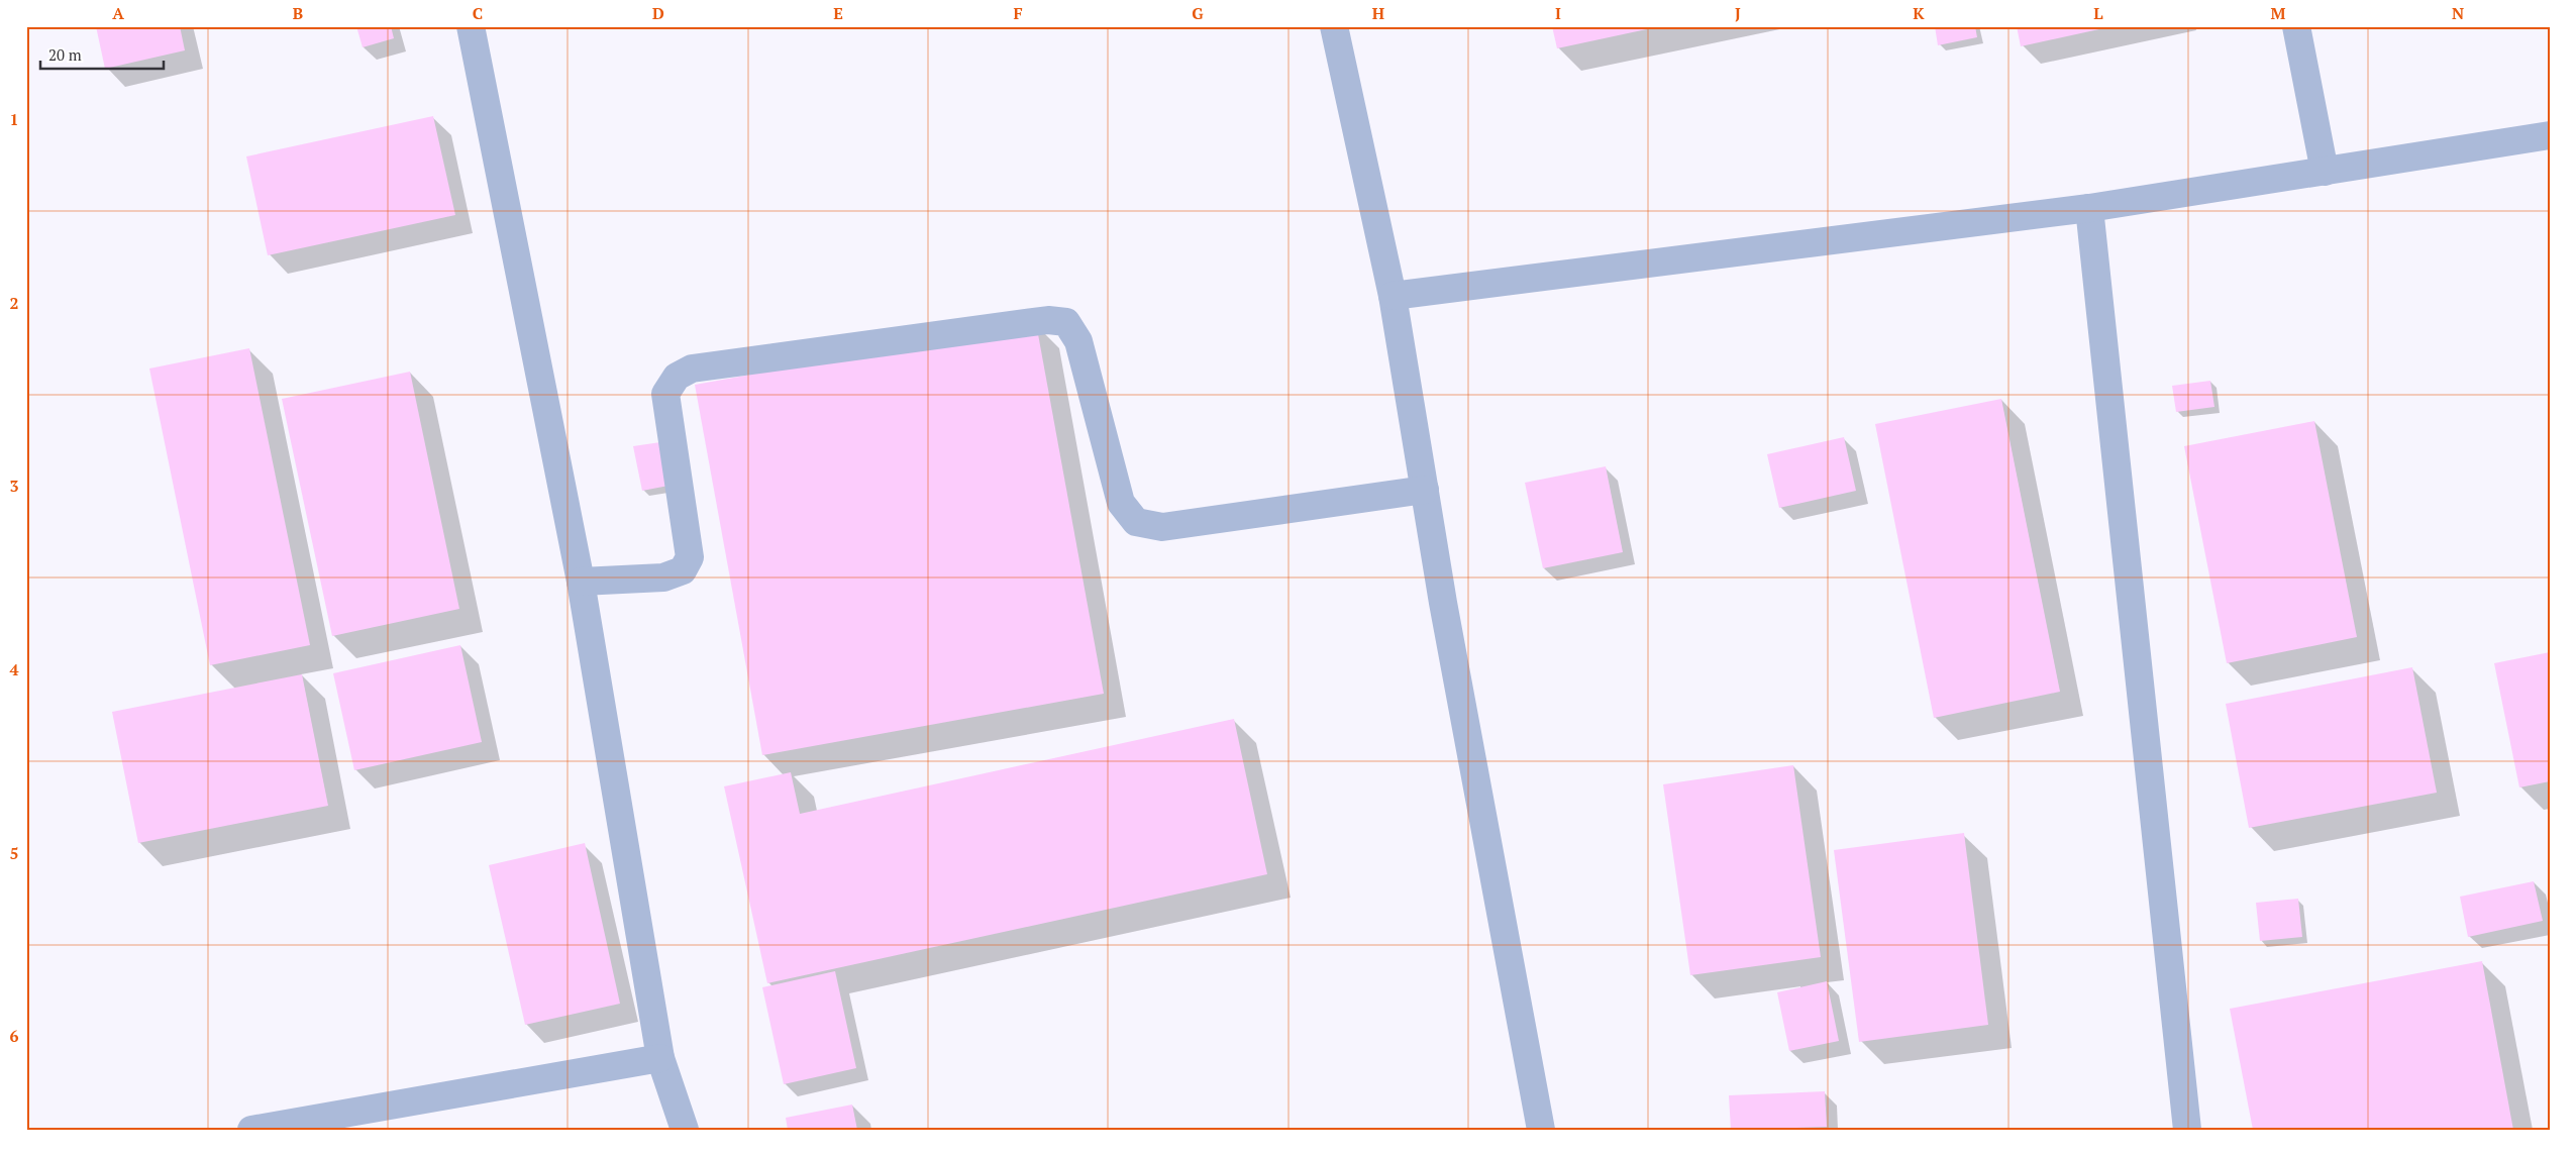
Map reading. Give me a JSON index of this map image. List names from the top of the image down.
{
  "scale_bar": "20 m",
  "grid": {
    "columns": [
      "A",
      "B",
      "C",
      "D",
      "E",
      "F",
      "G",
      "H",
      "I",
      "J",
      "K",
      "L",
      "M",
      "N"
    ],
    "rows": [
      "1",
      "2",
      "3",
      "4",
      "5",
      "6"
    ]
  }
}
